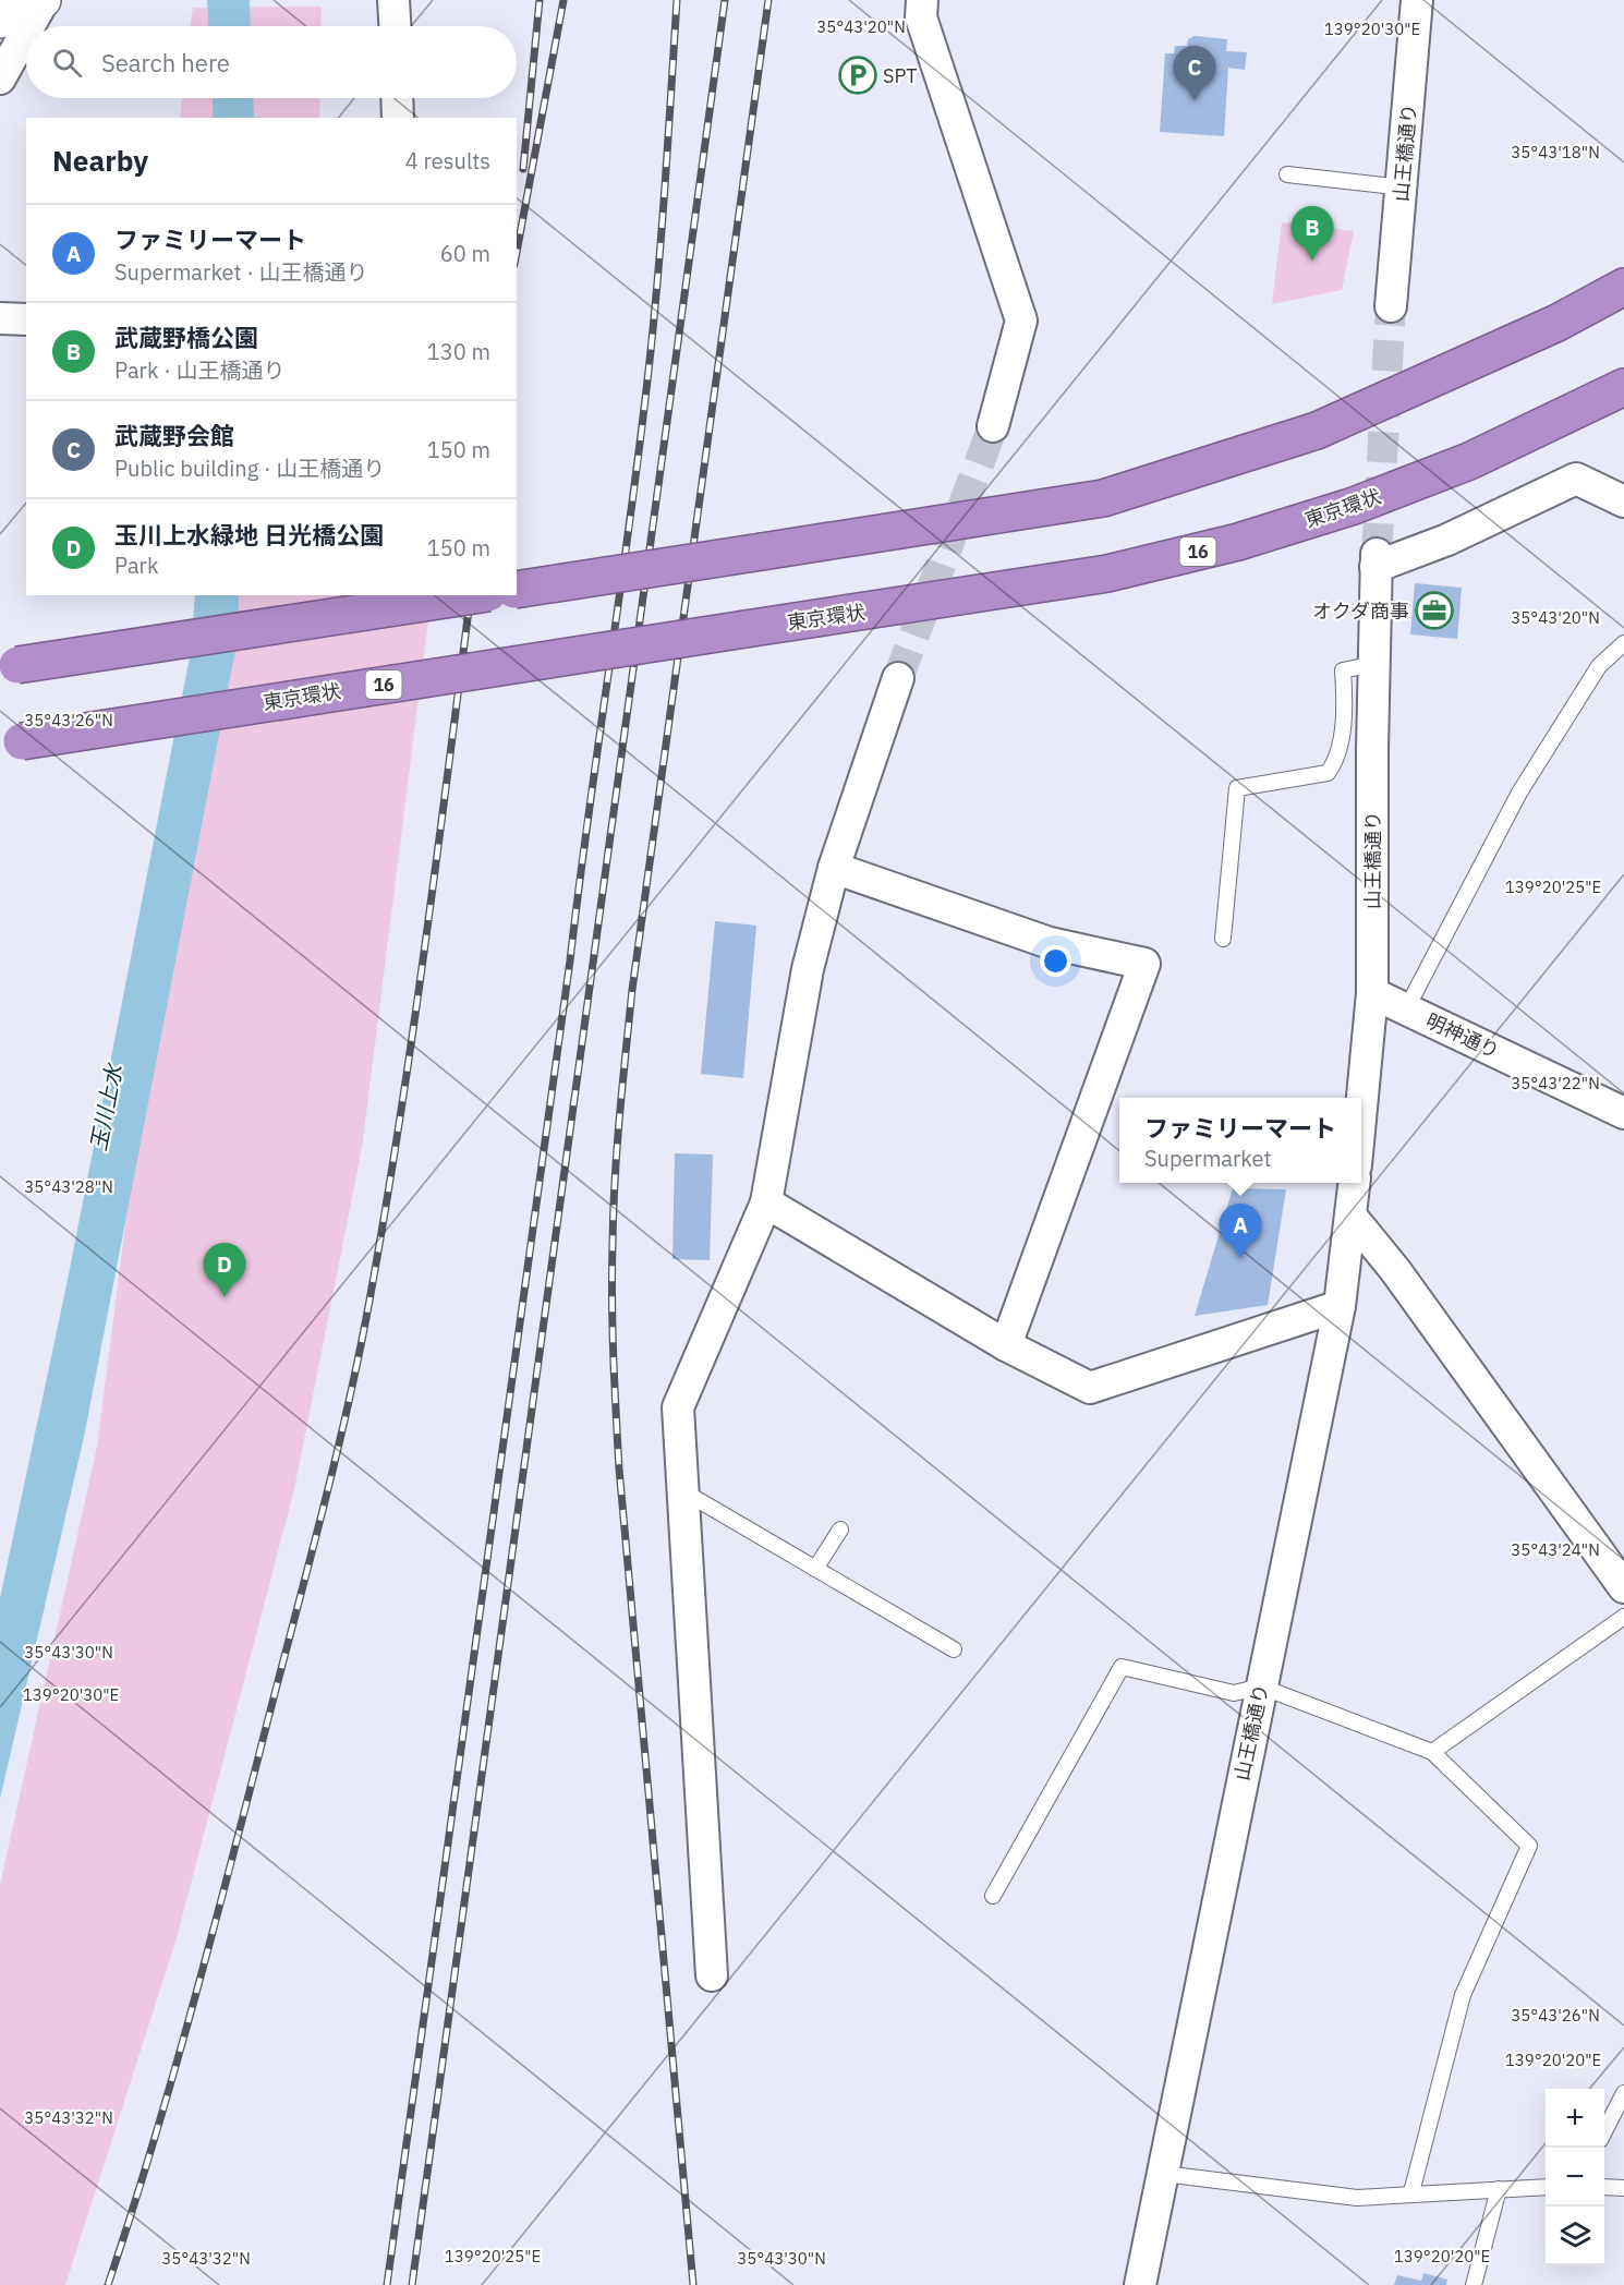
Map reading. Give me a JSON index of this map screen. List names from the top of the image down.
{
  "streets": {
    "highway": ["東京環状", "16"],
    "street": ["山王橋通り", "明神通り"]
  },
  "crossings": [
    ["山王橋通り", "明神通り"]
  ],
  "water": ["玉川上水"],
  "places": {
    "parking": ["SPT"],
    "office": ["オクダ商事"]
  },
  "page": {
    "search": "Search here",
    "pins": [
      "C",
      "B",
      "A",
      "D"
    ],
    "heading": ["Nearby", "4 results"],
    "list": [
      {
        "mark": "A",
        "name": "ファミリーマート",
        "note": "Supermarket · 山王橋通り",
        "value": "60 m"
      },
      {
        "mark": "B",
        "name": "武蔵野橋公園",
        "note": "Park · 山王橋通り",
        "value": "130 m"
      },
      {
        "mark": "C",
        "name": "武蔵野会館",
        "note": "Public building · 山王橋通り",
        "value": "150 m"
      },
      {
        "mark": "D",
        "name": "玉川上水緑地 日光橋公園",
        "note": "Park",
        "value": "150 m"
      }
    ],
    "popup": ["ファミリーマート", "Supermarket"],
    "map_buttons": ["+", "−"]
  },
  "coordinates": [
    "35°43'20\"N",
    "139°20'30\"E",
    "35°43'18\"N",
    "35°43'26\"N",
    "139°20'25\"E",
    "35°43'22\"N",
    "35°43'28\"N",
    "35°43'24\"N",
    "35°43'30\"N",
    "139°20'20\"E",
    "35°43'32\"N"
  ]
}
